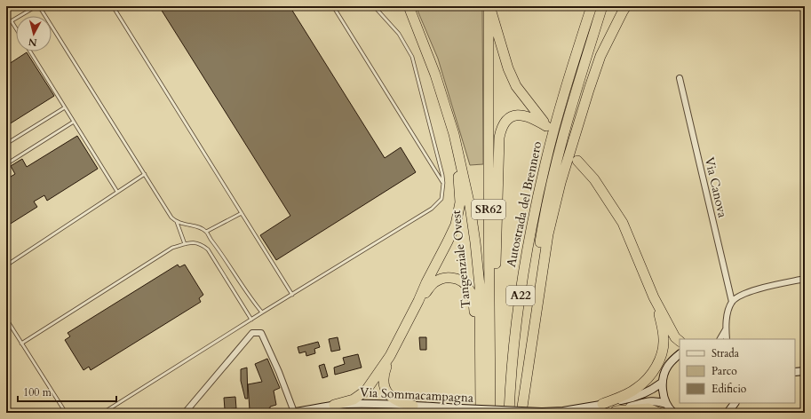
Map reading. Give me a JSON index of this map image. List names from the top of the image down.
{
  "streets": {
    "highway": [
      "Autostrada del Brennero",
      "SR62",
      "Tangenziale Ovest",
      "A22"
    ],
    "street": ["Via Canova", "Via Sommacampagna"]
  },
  "crossings": [
    ["SR62", "Tangenziale Ovest"],
    ["SR62", "Via Sommacampagna"]
  ],
  "legend": ["Strada", "Parco", "Edificio"],
  "scale_bar": "100 m",
  "north": "bottom"
}
